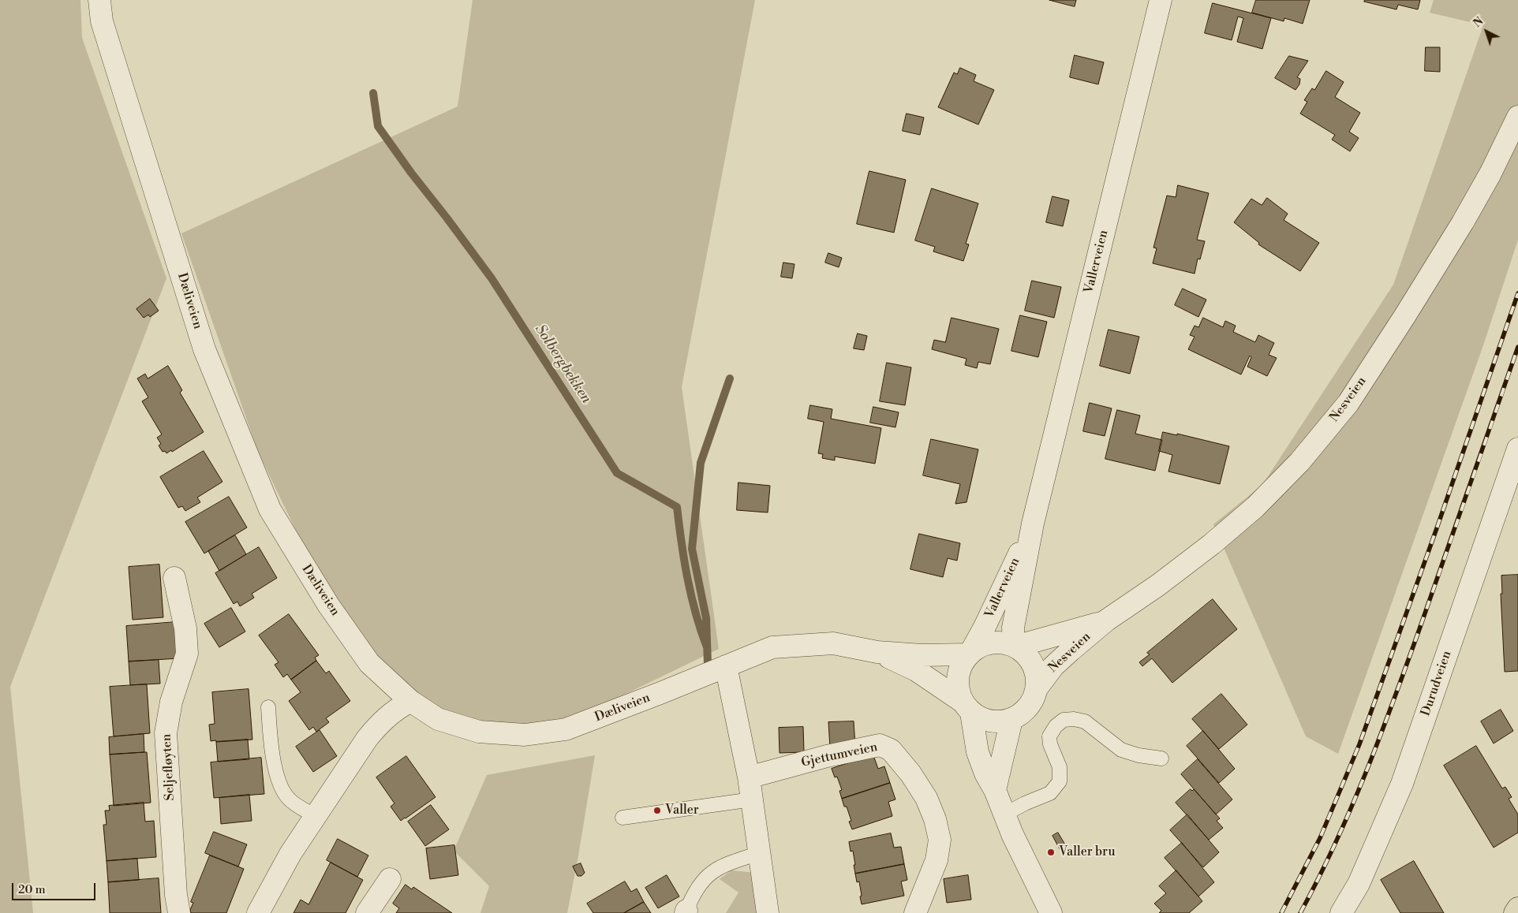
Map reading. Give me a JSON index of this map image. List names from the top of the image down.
{
  "streets": {
    "street": [
      "Vallerveien",
      "Dæliveien",
      "Nesveien",
      "Durudveien",
      "Gjettumveien",
      "Seljefløyten"
    ]
  },
  "crossings": [
    ["Vallerveien", "Dæliveien"],
    ["Vallerveien", "Nesveien"],
    ["Dæliveien", "Nesveien"]
  ],
  "water": ["Solbergbekken"],
  "places": ["Valler", "Valler bru"],
  "scale_bar": "20 m",
  "north": "top left"
}
